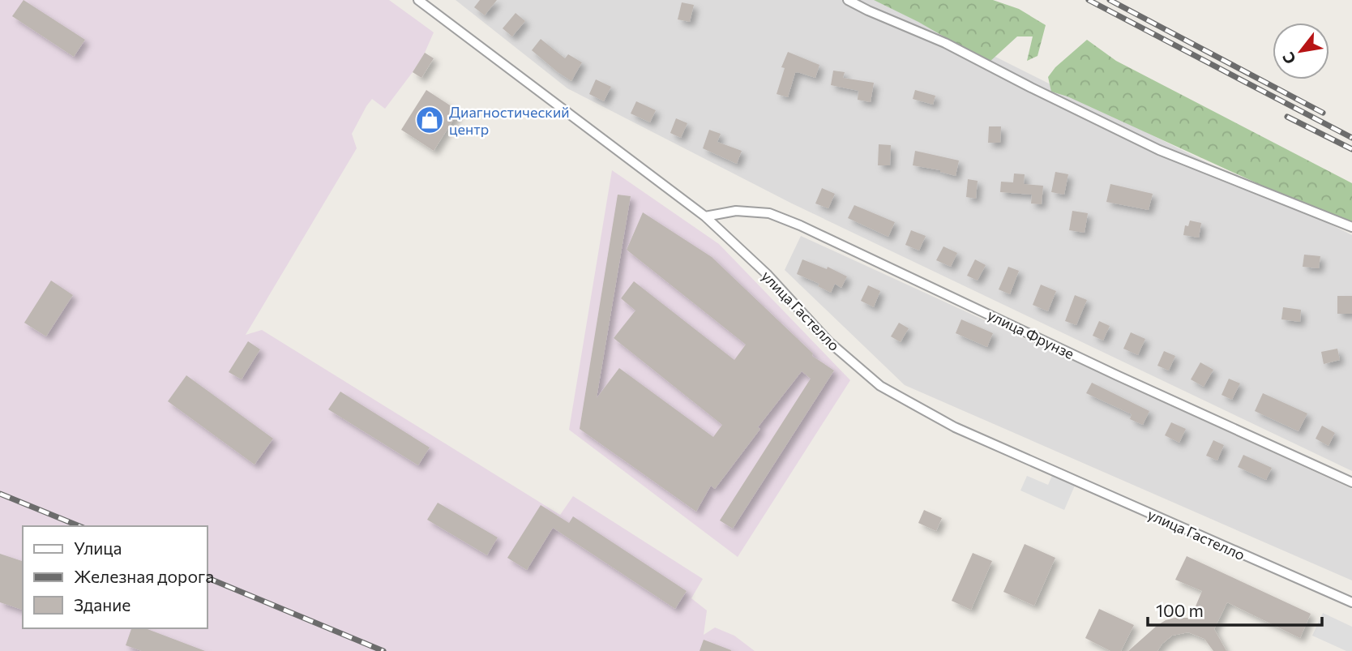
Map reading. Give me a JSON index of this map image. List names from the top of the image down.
{
  "streets": {
    "street": ["улица Гастелло", "улица Фрунзе"]
  },
  "crossings": [
    ["улица Гастелло", "улица Фрунзе"]
  ],
  "places": {
    "shop": ["Диагностический центр"]
  },
  "legend": ["Улица", "Железная дорога", "Здание"],
  "scale_bar": "100 m",
  "north": "bottom left"
}
